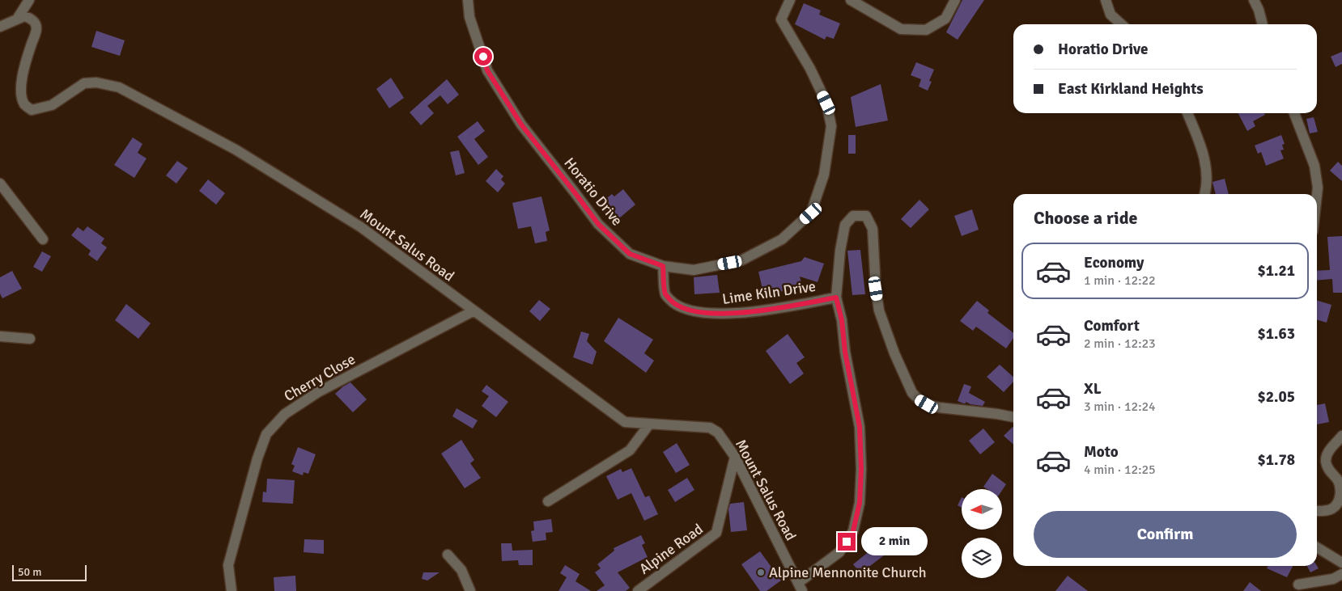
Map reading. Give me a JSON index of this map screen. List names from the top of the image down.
{
  "streets": {
    "street": [
      "Horatio Drive",
      "Mount Salus Road",
      "Lime Kiln Drive",
      "Cherry Close",
      "Alpine Road"
    ]
  },
  "crossings": [
    ["Horatio Drive", "Lime Kiln Drive"],
    ["Mount Salus Road", "Cherry Close"],
    ["Mount Salus Road", "Alpine Road"]
  ],
  "places": ["Alpine Mennonite Church"],
  "scale_bar": "50 m",
  "north": "left",
  "page": {
    "banner": ["Horatio Drive", "East Kirkland Heights"],
    "heading": "Choose a ride",
    "list": [
      {
        "name": "Economy",
        "note": "1 min · 12:22",
        "value": "$1.21"
      },
      {
        "name": "Comfort",
        "note": "2 min · 12:23",
        "value": "$1.63"
      },
      {
        "name": "XL",
        "note": "3 min · 12:24",
        "value": "$2.05"
      },
      {
        "name": "Moto",
        "note": "4 min · 12:25",
        "value": "$1.78"
      }
    ],
    "buttons": "Confirm",
    "bubble": "2 min",
    "scale": "50 m"
  }
}
